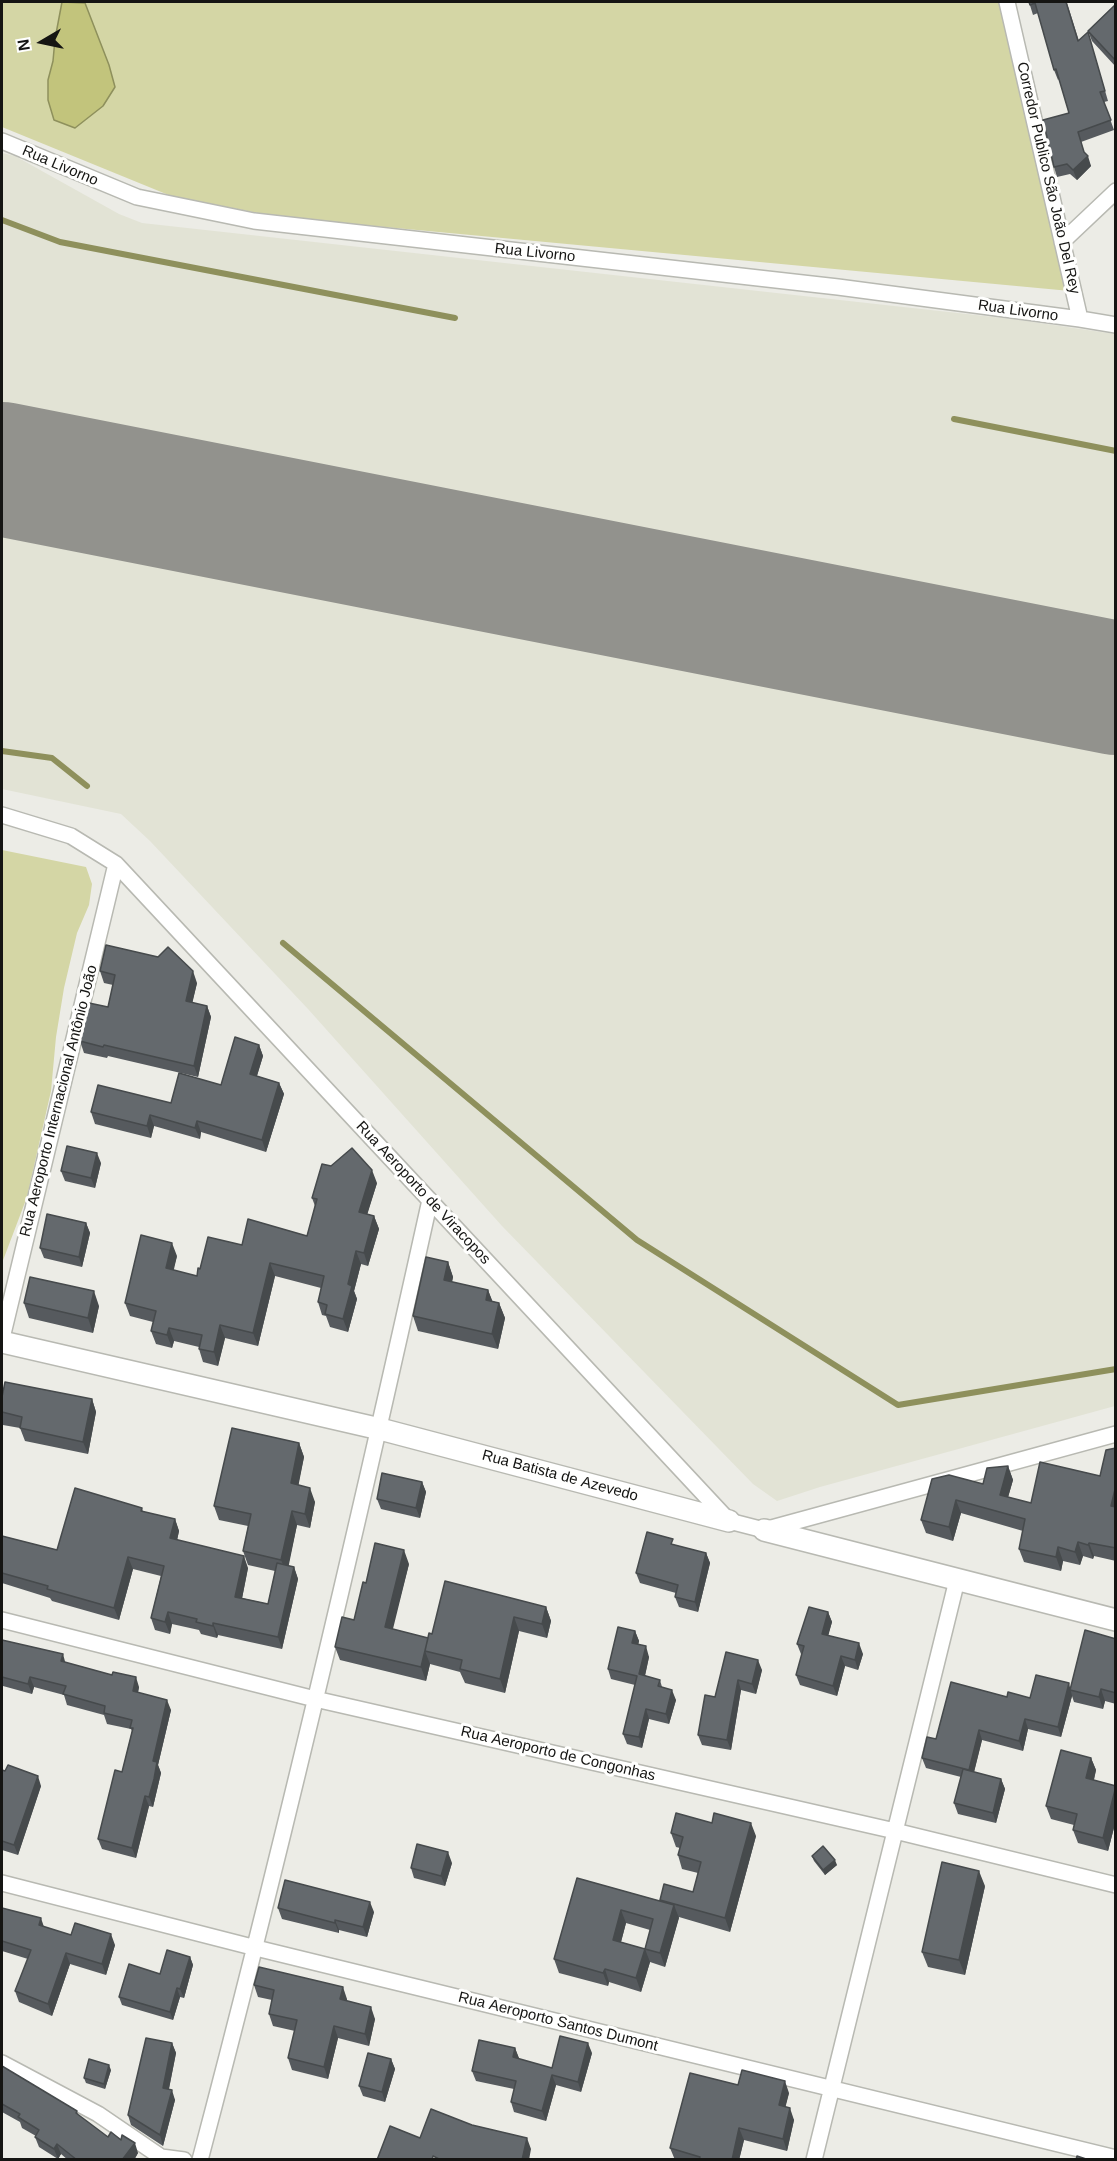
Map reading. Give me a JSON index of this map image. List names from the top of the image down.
{
  "streets": {
    "street": [
      "Rua Livorno",
      "Corredor Publico São João Del Rey",
      "Rua Aeroporto Internacional Antônio João",
      "Rua Aeroporto de Viracopos",
      "Rua Batista de Azevedo",
      "Rua Aeroporto de Congonhas",
      "Rua Aeroporto Santos Dumont"
    ]
  },
  "crossings": [
    ["Rua Livorno", "Corredor Publico São João Del Rey"],
    ["Rua Aeroporto Internacional Antônio João", "Rua Aeroporto de Viracopos"],
    ["Rua Aeroporto de Viracopos", "Rua Batista de Azevedo"]
  ],
  "north": "left"
}
